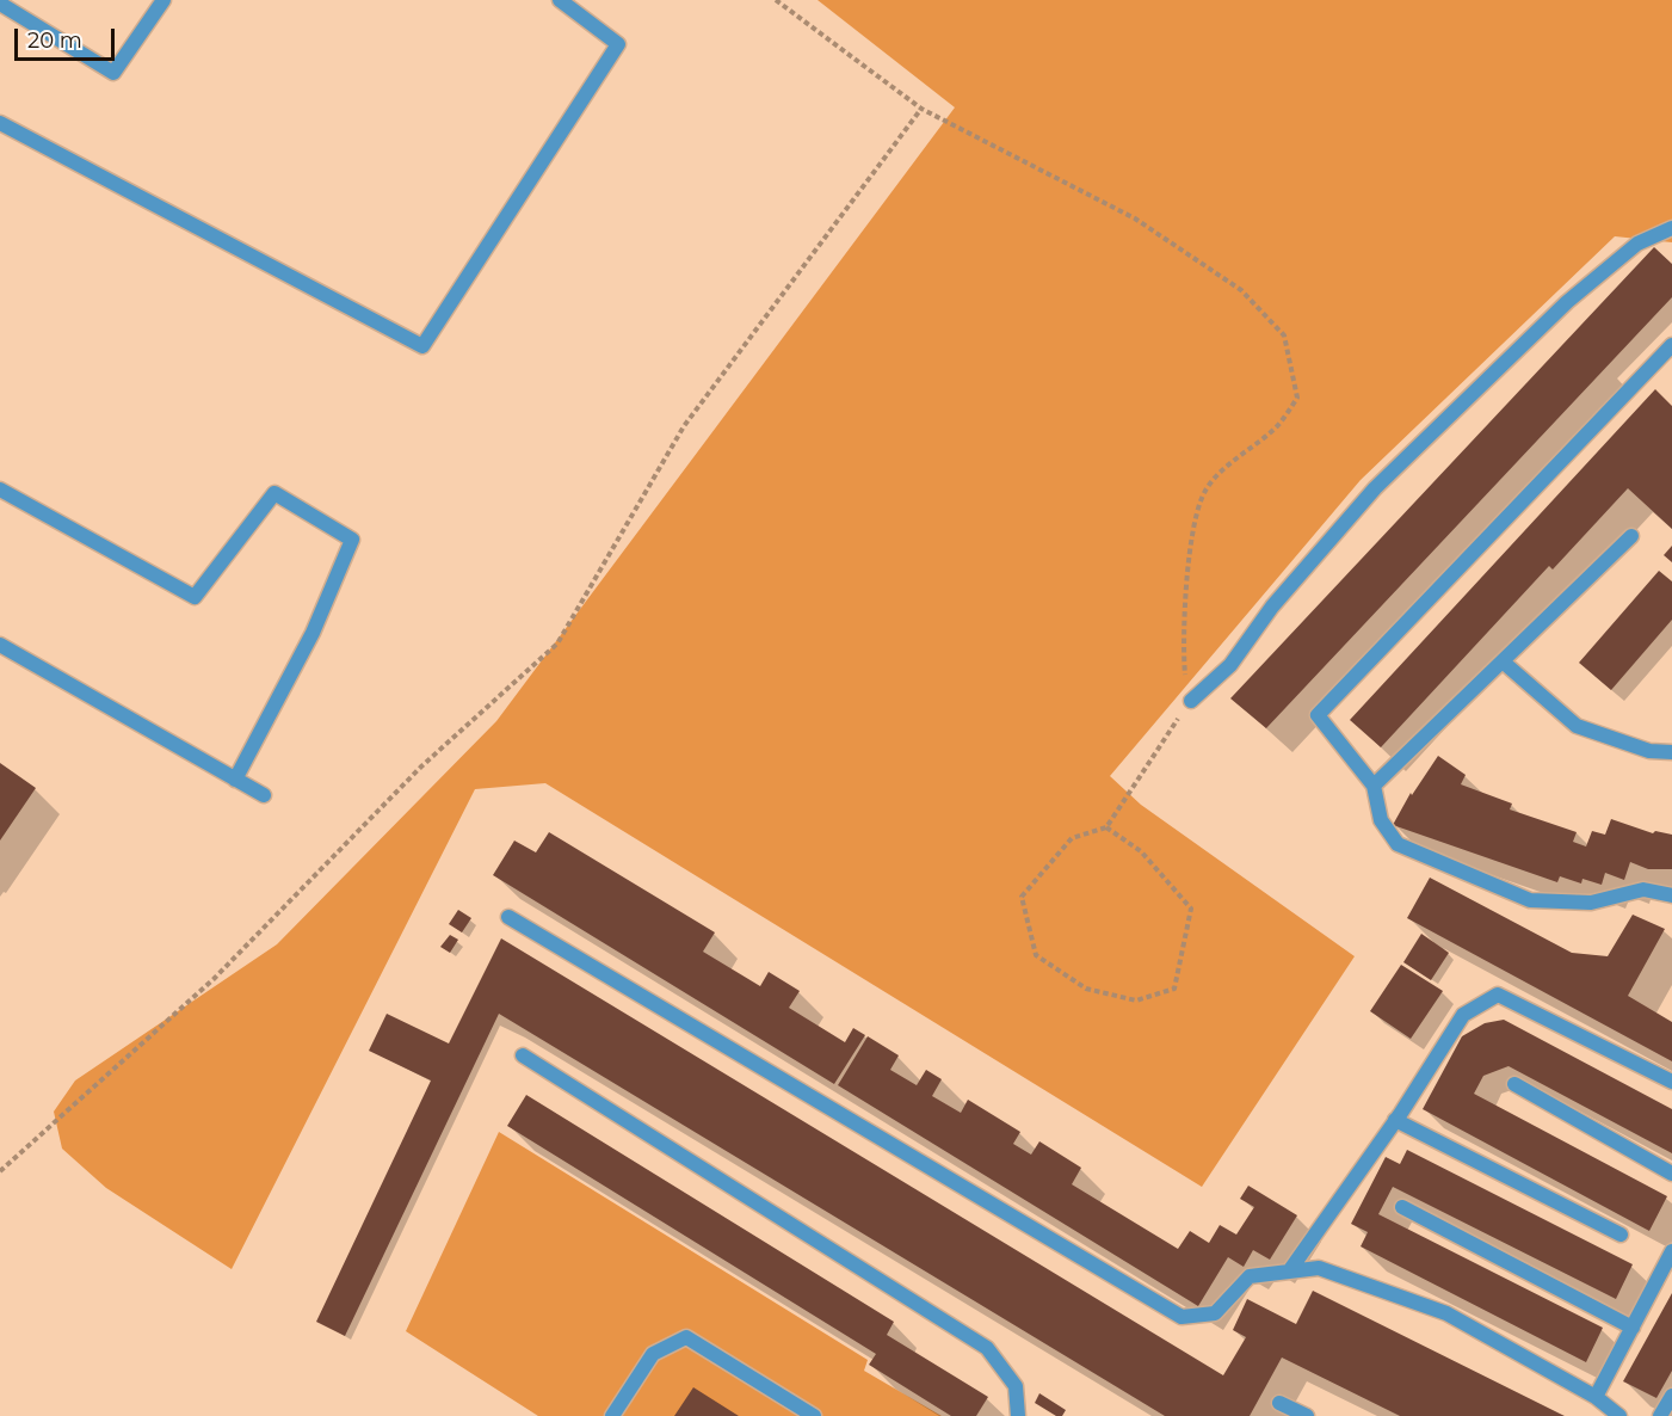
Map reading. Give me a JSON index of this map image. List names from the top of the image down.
{
  "scale_bar": "20 m"
}
